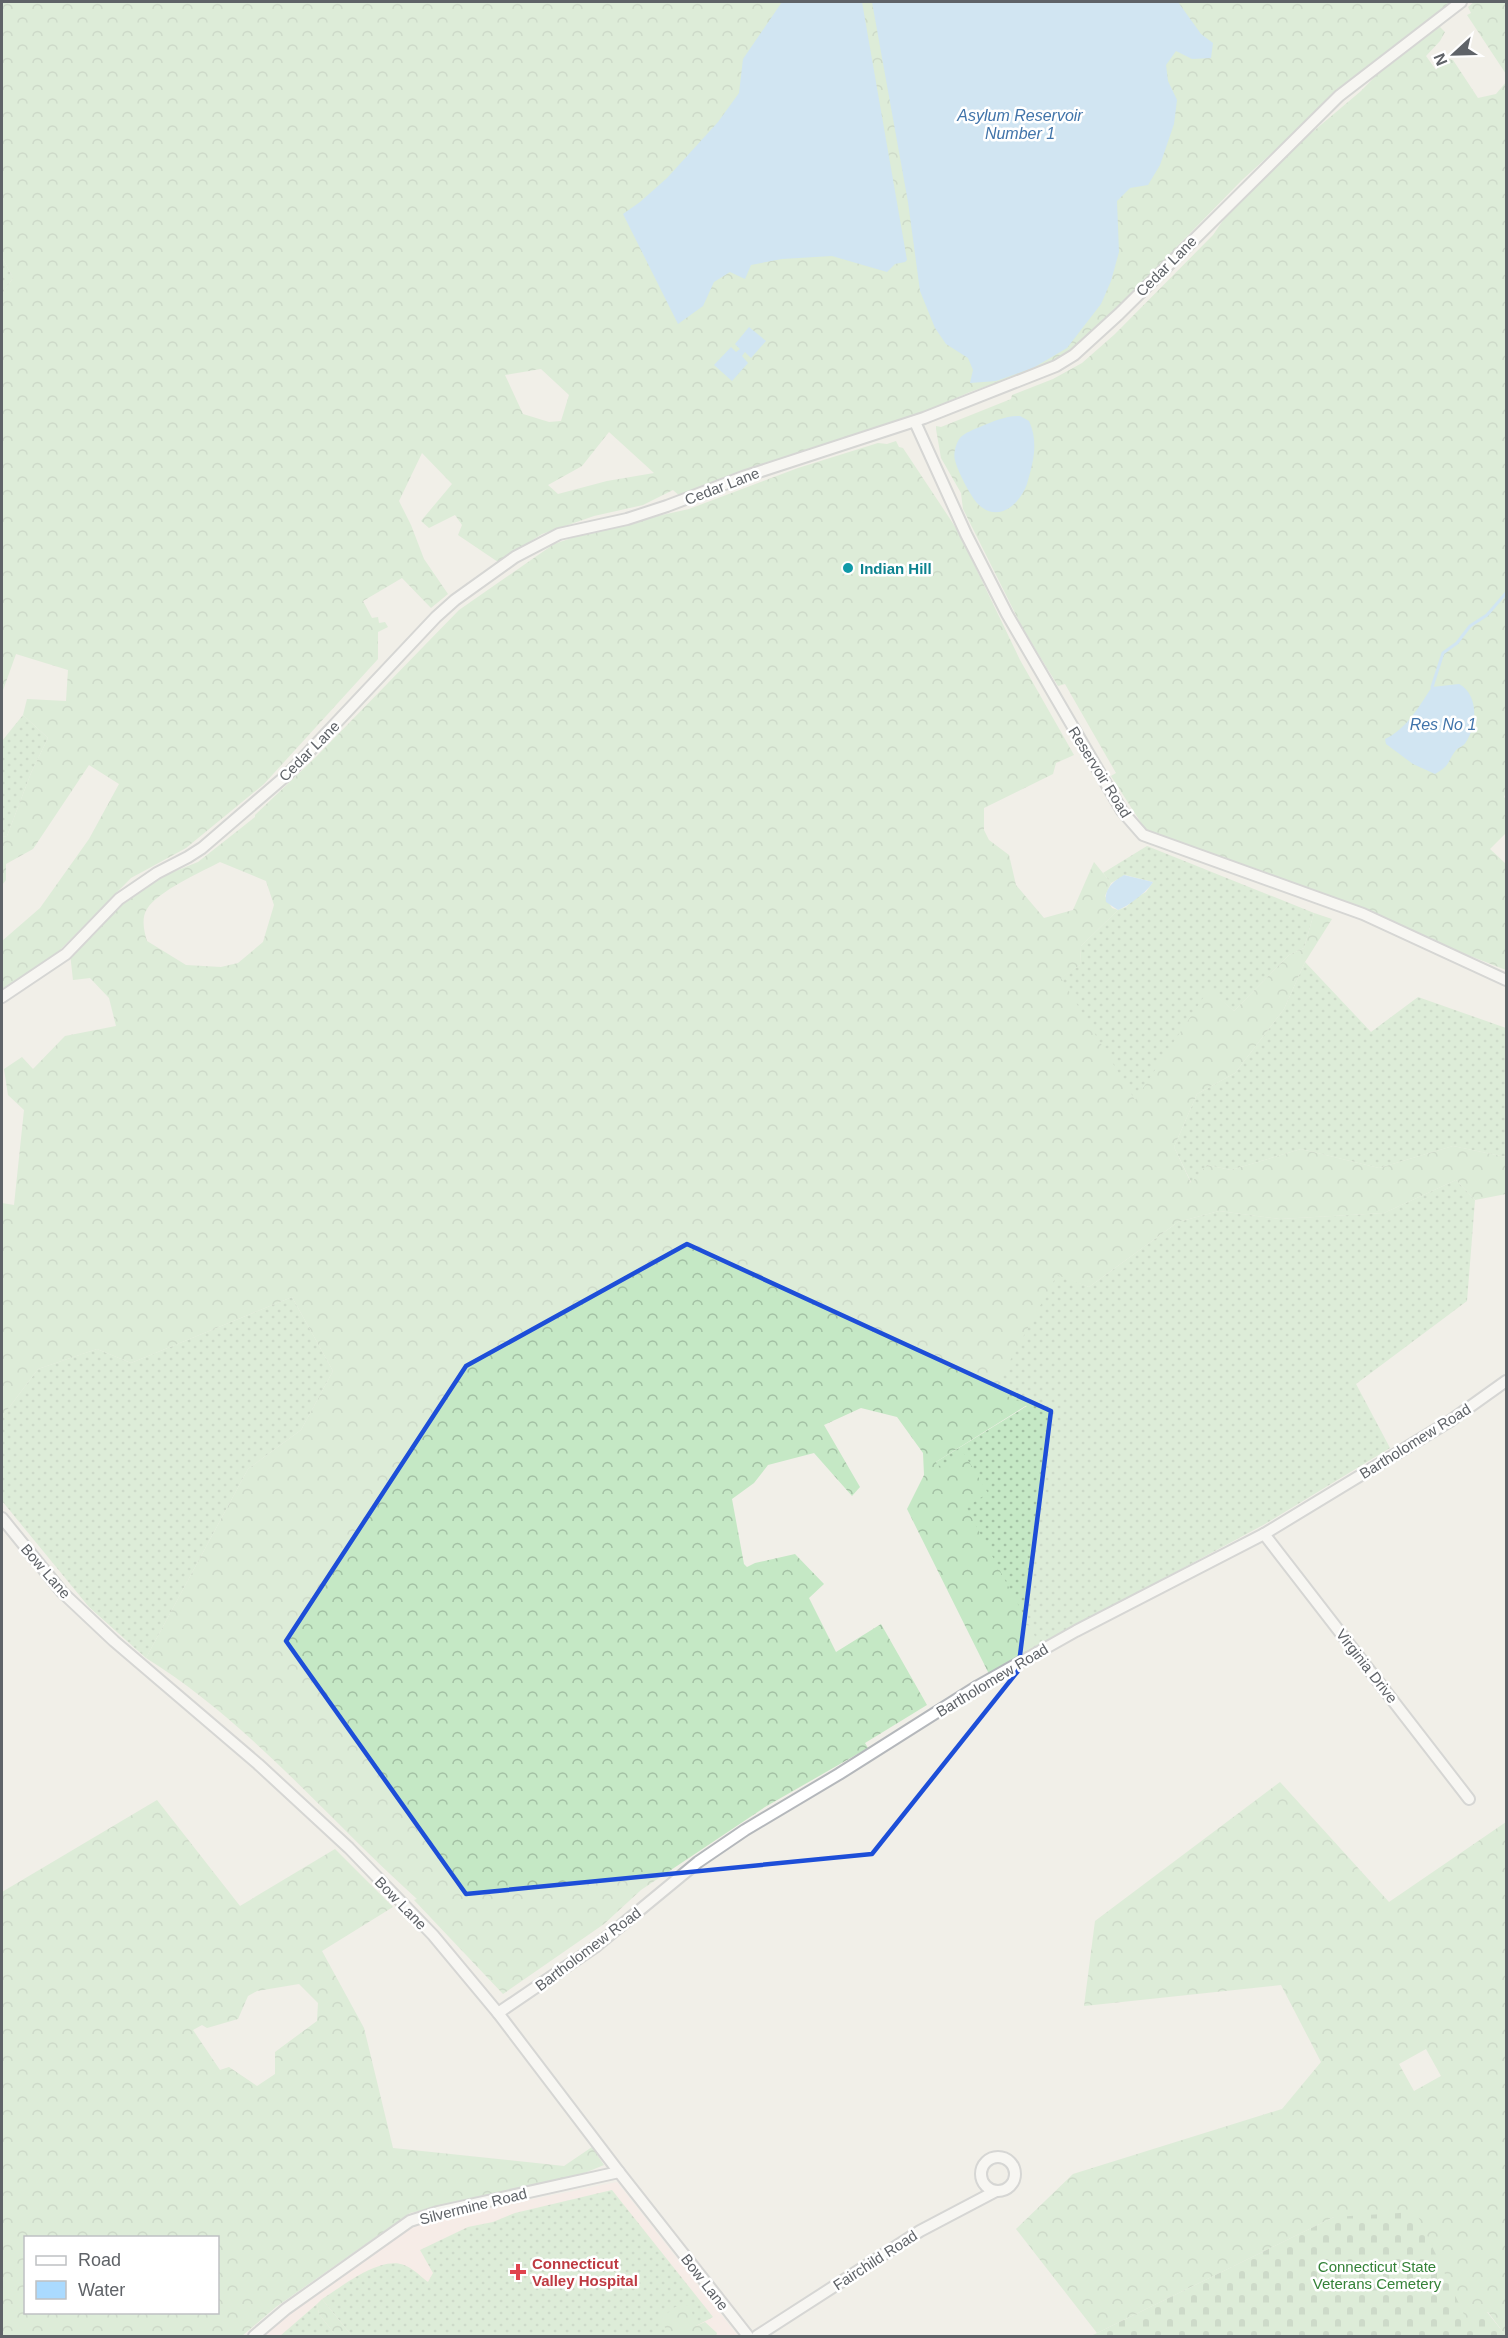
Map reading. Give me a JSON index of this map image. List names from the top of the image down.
{
  "streets": {
    "street": [
      "Cedar Lane",
      "Reservoir Road",
      "Bartholomew Road",
      "Bow Lane",
      "Virginia Drive",
      "Silvermine Road",
      "Fairchild Road"
    ]
  },
  "crossings": [
    ["Cedar Lane", "Reservoir Road"],
    ["Bartholomew Road", "Bow Lane"],
    ["Bartholomew Road", "Virginia Drive"],
    ["Bow Lane", "Silvermine Road"]
  ],
  "water": ["Asylum Reservoir Number 1", "Res No 1"],
  "parks": ["Connecticut State Veterans Cemetery"],
  "places": {
    "other": ["Indian Hill"],
    "health": ["Connecticut Valley Hospital"]
  },
  "legend": ["Road", "Water"],
  "north": "left"
}
